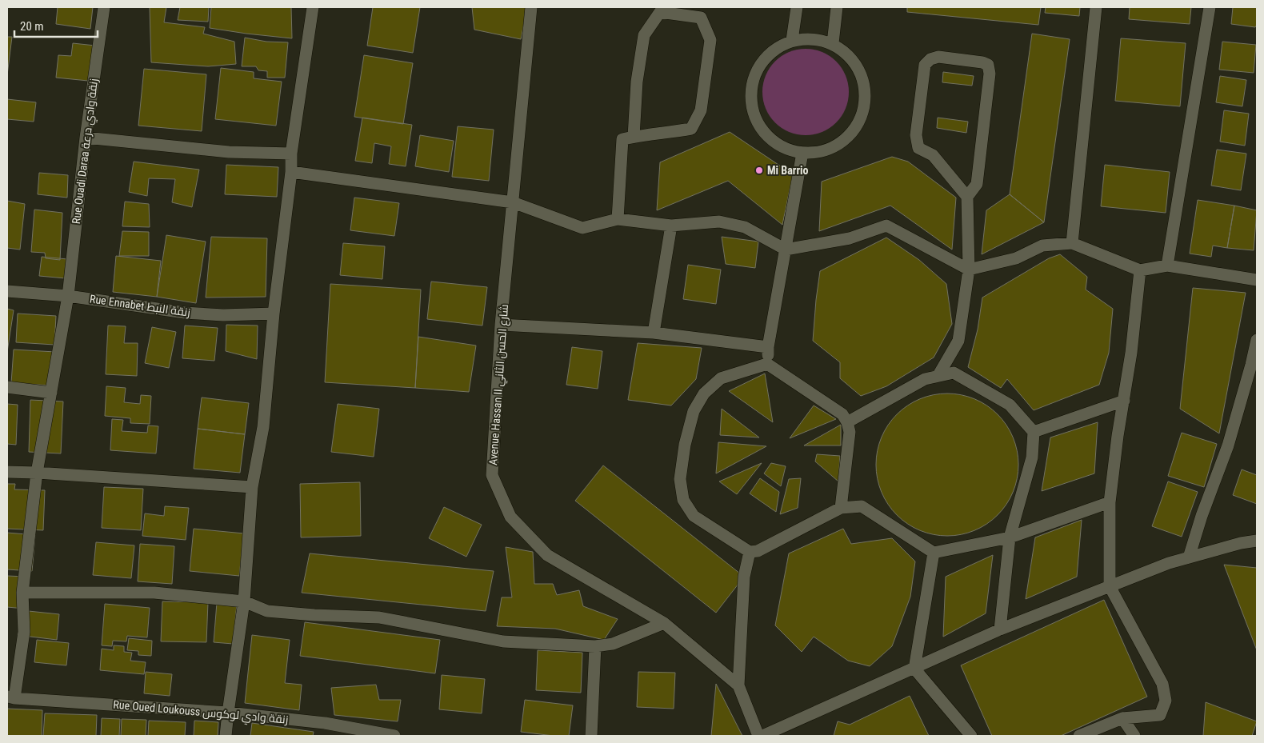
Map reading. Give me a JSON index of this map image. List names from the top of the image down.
{
  "streets": {
    "street": [
      "Rue Ouadi Daraa زنقة وادي درعة",
      "Rue Ennabet زنقة النبط",
      "Avenue Hassan II شارع الحسن الثاني",
      "Rue Oued Loukouss زنقة وادي لوكوس"
    ]
  },
  "crossings": [
    ["Rue Ouadi Daraa زنقة وادي درعة", "Rue Ennabet زنقة النبط"],
    ["Rue Ouadi Daraa زنقة وادي درعة", "Rue Oued Loukouss زنقة وادي لوكوس"]
  ],
  "places": ["Mi Barrio"],
  "scale_bar": "20 m"
}
